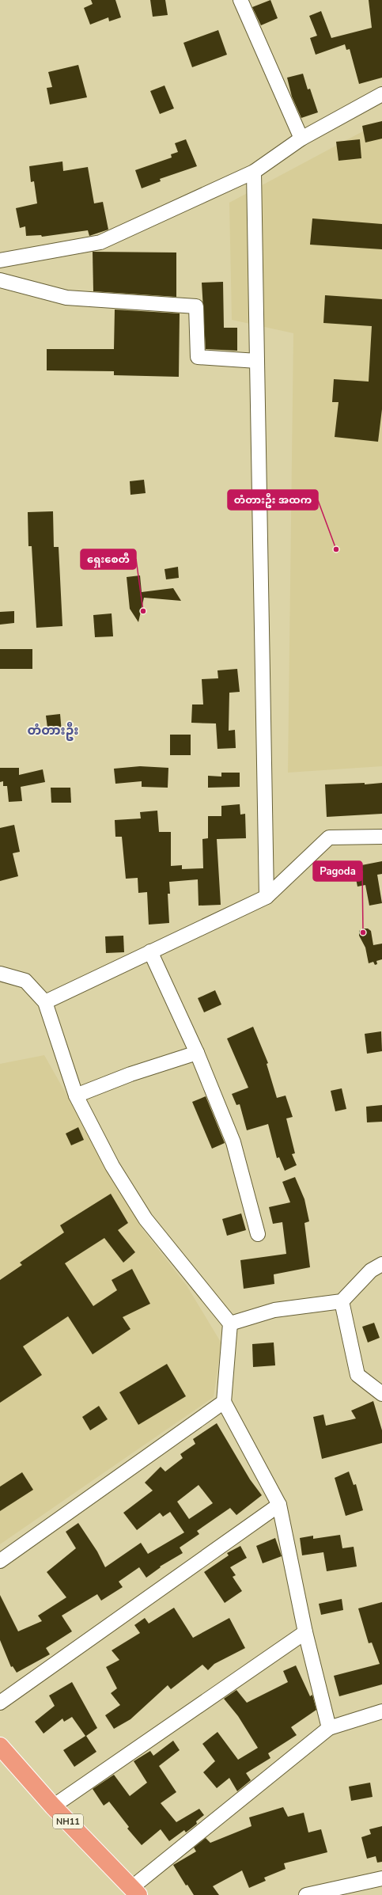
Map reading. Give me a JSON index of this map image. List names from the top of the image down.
{
  "streets": {
    "highway": ["NH11"]
  },
  "districts": ["တံတားဦး"],
  "places": ["တံတားဦး အထက", "ရှေးစေတီ", "Pagoda"]
}
